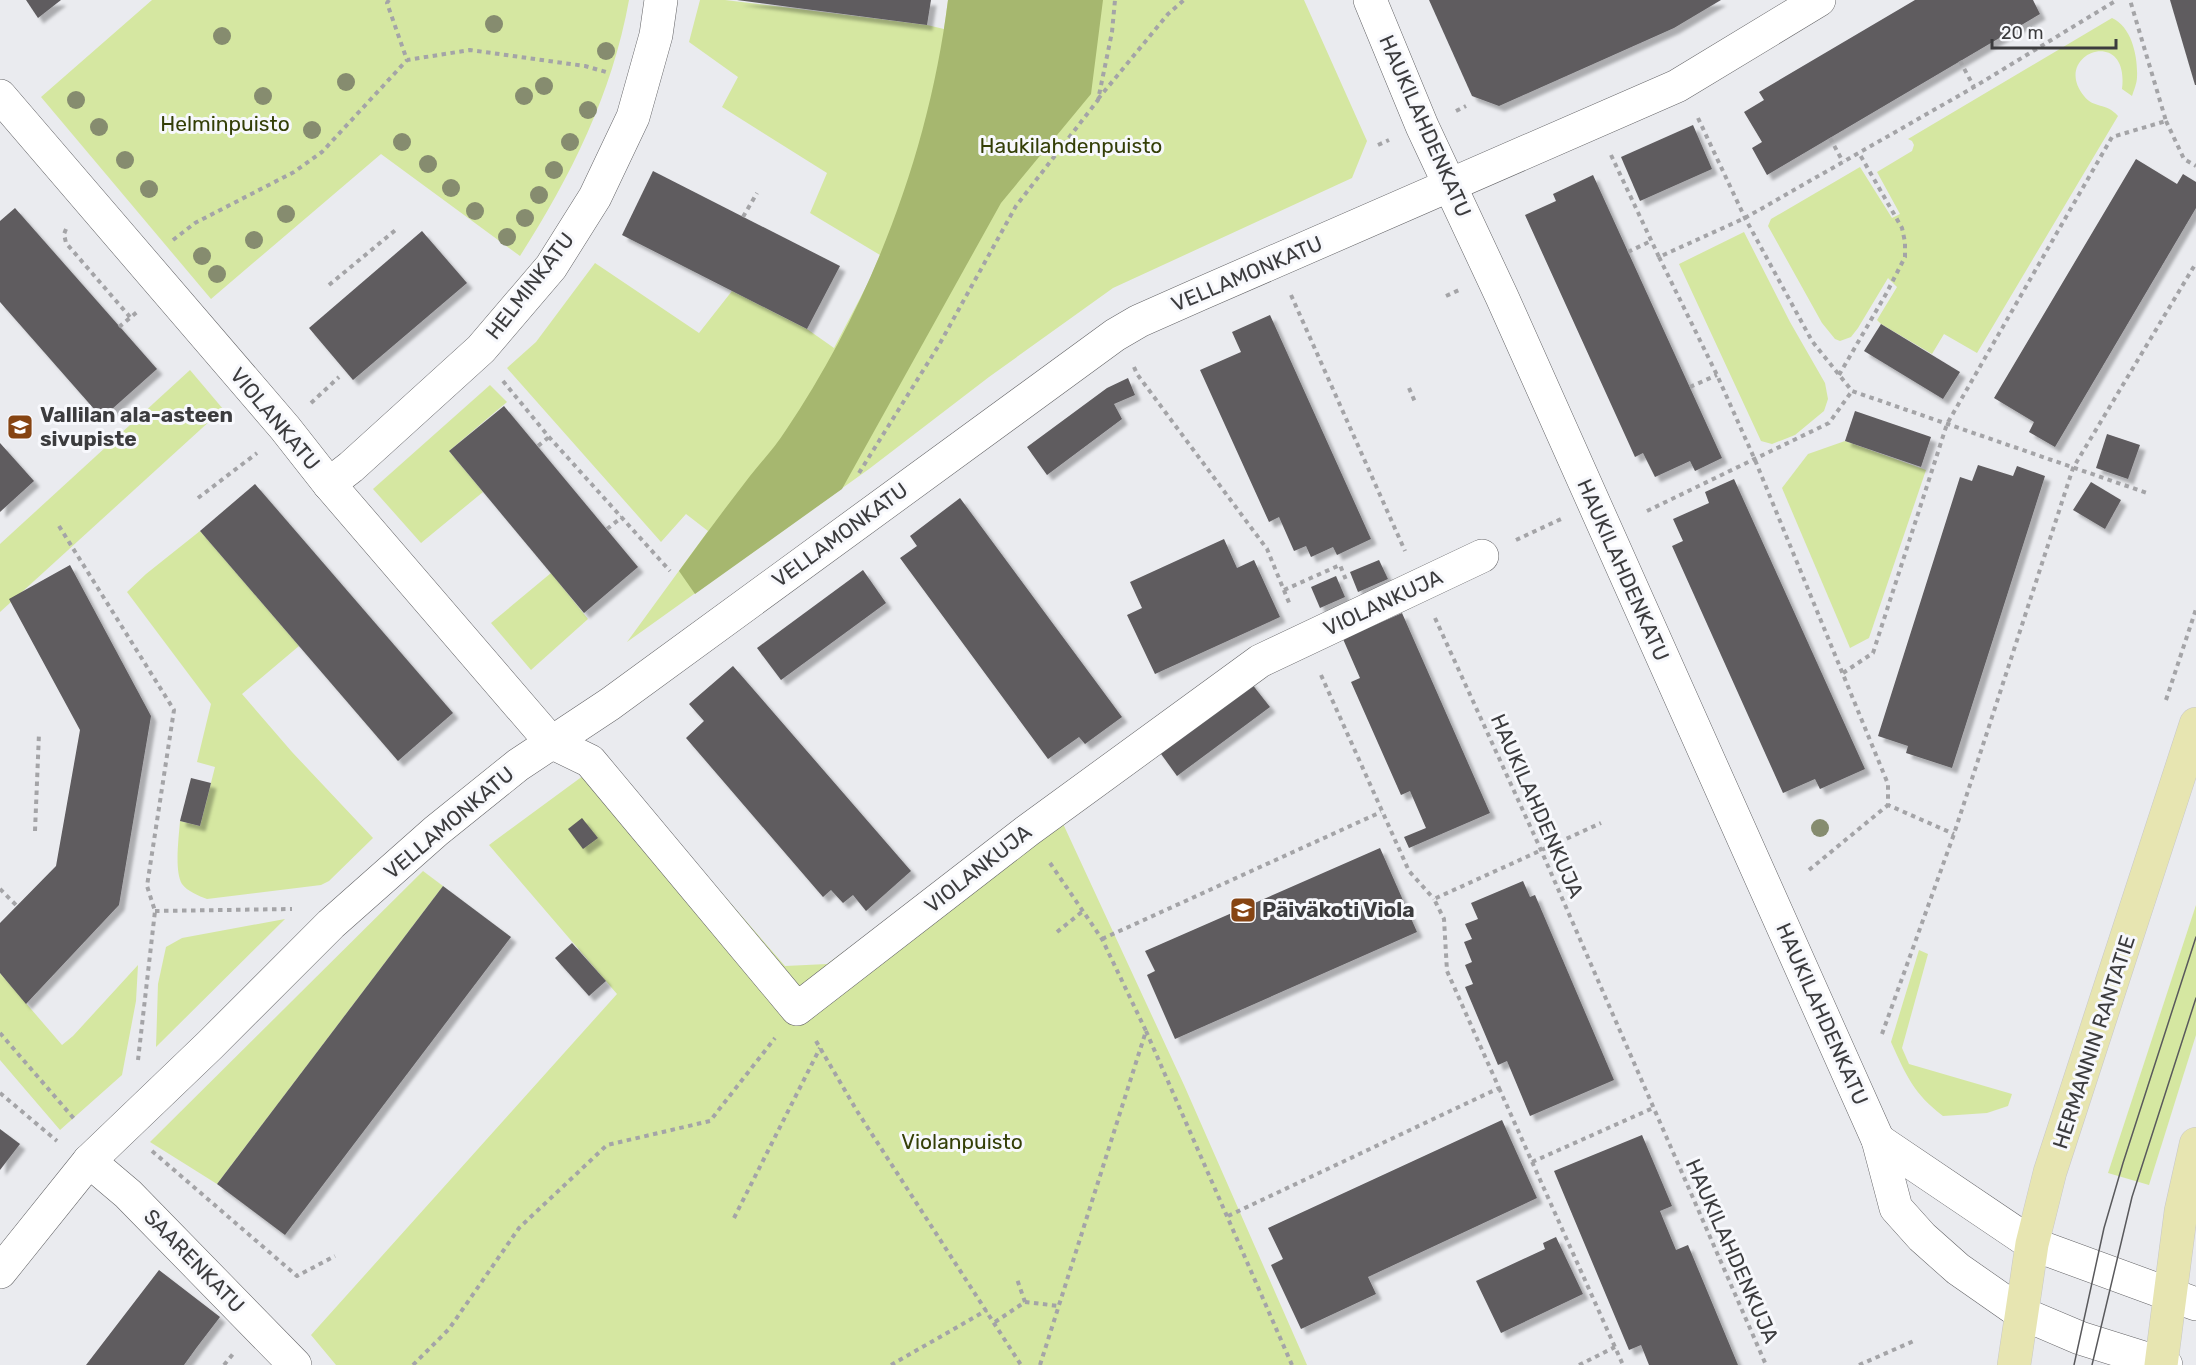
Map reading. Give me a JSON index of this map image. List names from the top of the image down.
{
  "streets": {
    "main road": ["HERMANNIN RANTATIE"],
    "street": [
      "HAUKILAHDENKATU",
      "VELLAMONKATU",
      "HELMINKATU",
      "VIOLANKATU",
      "VIOLANKUJA",
      "SAARENKATU"
    ],
    "path": ["HAUKILAHDENKUJA"]
  },
  "crossings": [
    ["HAUKILAHDENKATU", "VELLAMONKATU"],
    ["HAUKILAHDENKATU", "HERMANNIN RANTATIE"],
    ["VELLAMONKATU", "VIOLANKATU"],
    ["VELLAMONKATU", "HAUKILAHDENKUJA"],
    ["VELLAMONKATU", "SAARENKATU"],
    ["HELMINKATU", "VIOLANKATU"],
    ["VIOLANKUJA", "HAUKILAHDENKUJA"]
  ],
  "parks": ["Helminpuisto", "Haukilahdenpuisto", "Violanpuisto"],
  "places": {
    "school or university": ["Vallilan ala-asteen sivupiste", "Päiväkoti Viola"]
  },
  "scale_bar": "20 m"
}
